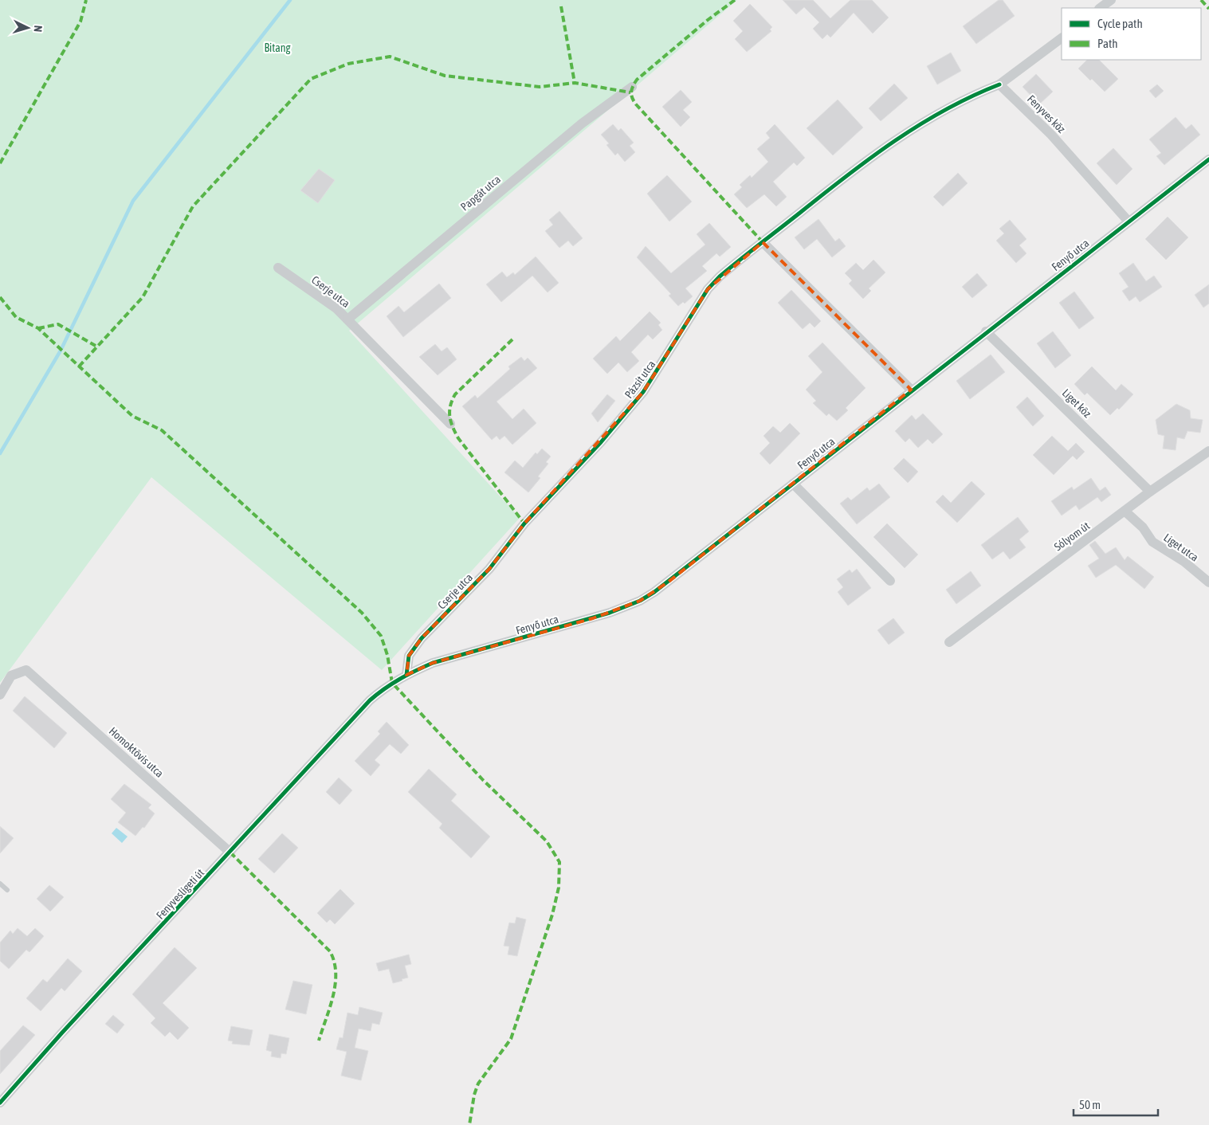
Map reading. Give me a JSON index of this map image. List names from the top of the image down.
{
  "streets": {
    "street": [
      "Fenyves köz",
      "Papgát utca",
      "Fenyő utca",
      "Cserje utca",
      "Pázsit utca",
      "Liget köz",
      "Sólyom út",
      "Liget utca",
      "Homoktövis utca",
      "Fenyvesligeti út"
    ]
  },
  "crossings": [
    ["Fenyves köz", "Fenyő utca"],
    ["Fenyves köz", "Pázsit utca"],
    ["Papgát utca", "Cserje utca"],
    ["Fenyő utca", "Cserje utca"],
    ["Fenyő utca", "Liget köz"],
    ["Fenyő utca", "Fenyvesligeti út"],
    ["Cserje utca", "Pázsit utca"],
    ["Liget köz", "Sólyom út"],
    ["Sólyom út", "Liget utca"],
    ["Homoktövis utca", "Fenyvesligeti út"]
  ],
  "parks": ["Bitang"],
  "legend": ["Cycle path", "Path"],
  "scale_bar": "50 m",
  "north": "right"
}
